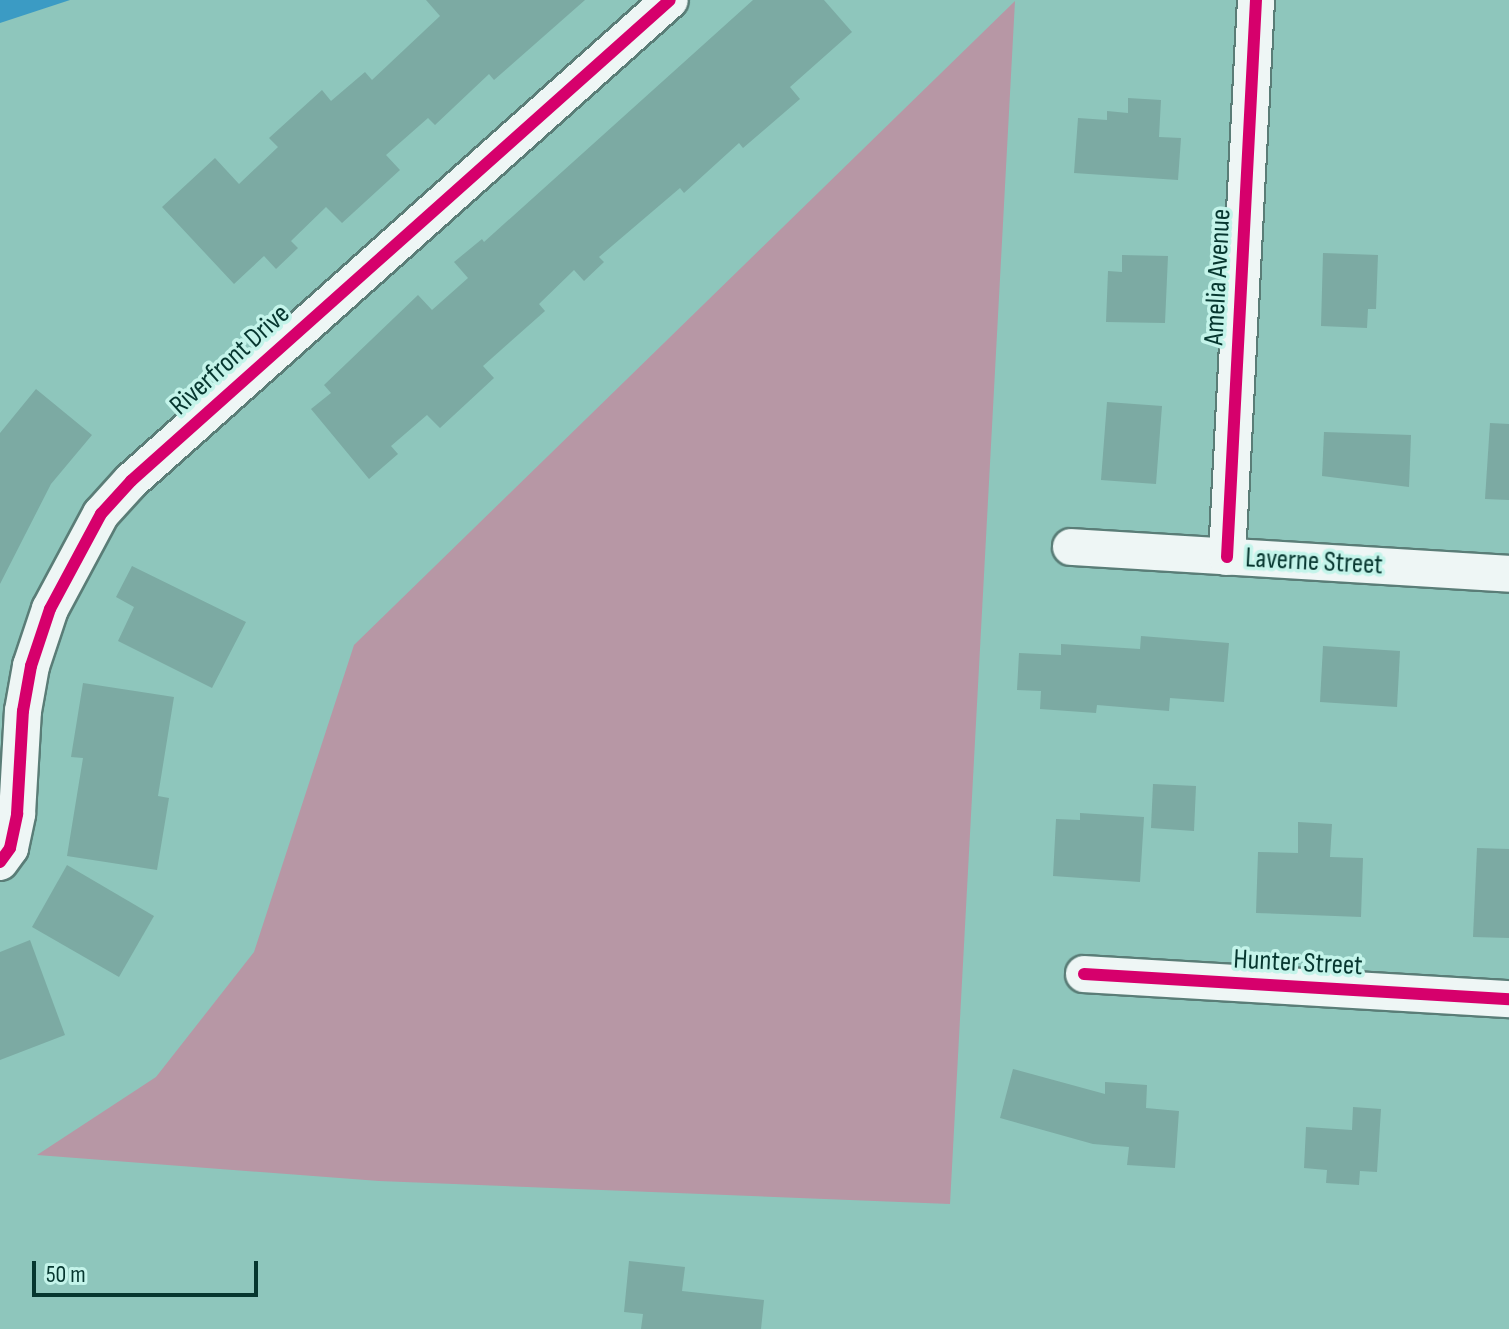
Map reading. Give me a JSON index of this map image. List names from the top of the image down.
{
  "streets": {
    "street": [
      "Amelia Avenue",
      "Riverfront Drive",
      "Laverne Street",
      "Hunter Street"
    ]
  },
  "crossings": [
    ["Amelia Avenue", "Laverne Street"]
  ],
  "scale_bar": "50 m"
}
